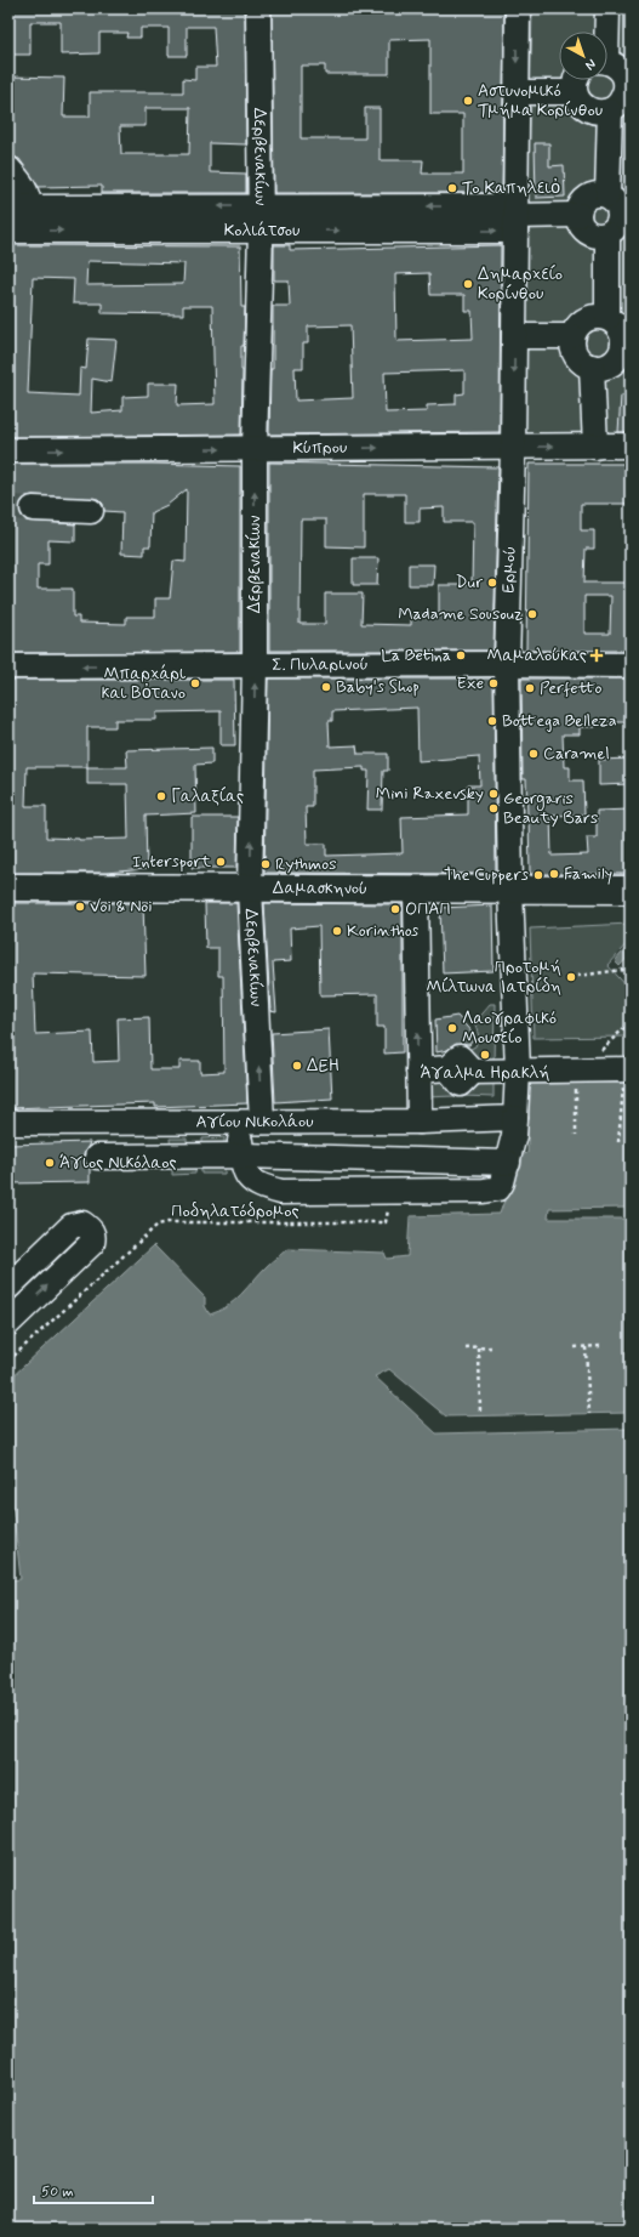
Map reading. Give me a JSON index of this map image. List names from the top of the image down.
{
  "streets": {
    "main road": ["Δαμασκηνού"],
    "street": [
      "Δερβενακίων",
      "Κολιάτσου",
      "Κύπρου",
      "Ερμού",
      "Σ. Πυλαρινού",
      "Αγίου Νικολάου"
    ],
    "path": ["Ποδηλατόδρομος"]
  },
  "crossings": [
    ["Δερβενακίων", "Κολιάτσου"],
    ["Δερβενακίων", "Κύπρου"],
    ["Δερβενακίων", "Ερμού"],
    ["Δερβενακίων", "Σ. Πυλαρινού"],
    ["Δερβενακίων", "Δαμασκηνού"],
    ["Δερβενακίων", "Αγίου Νικολάου"],
    ["Κολιάτσου", "Ερμού"],
    ["Κύπρου", "Ερμού"],
    ["Ερμού", "Σ. Πυλαρινού"],
    ["Ερμού", "Δαμασκηνού"],
    ["Ερμού", "Αγίου Νικολάου"]
  ],
  "one_way": ["Κύπρου", "Σ. Πυλαρινού"],
  "places": {
    "other": [
      "Αστυνομικό Τμήμα Κορίνθου",
      "Το Καπηλειὀ",
      "Δημαρχείο Κορίνθου",
      "Dur",
      "Madame Sousouz",
      "La Betina",
      "Μπαρχάρι και Βὀτανο",
      "Exe",
      "Baby's Shop",
      "Perfetto",
      "Bottega Belleza",
      "Caramel",
      "Mini Raxevsky",
      "Γαλαξίας",
      "Georgaris Beauty Bars",
      "Intersport",
      "Rythmos",
      "Family",
      "The Cuppers",
      "Voi & Noi",
      "ΟΠΑΠ",
      "Korinthos",
      "Προτομή Μίλτωνα Ιατρίδη",
      "Λαογραφικό Μουσείο",
      "Άγαλμα Ηρακλή",
      "ΔΕΗ",
      "Άγιος Νικόλαος"
    ],
    "health": ["Μαμαλούκας"]
  },
  "scale_bar": "50 m",
  "north": "bottom right"
}
